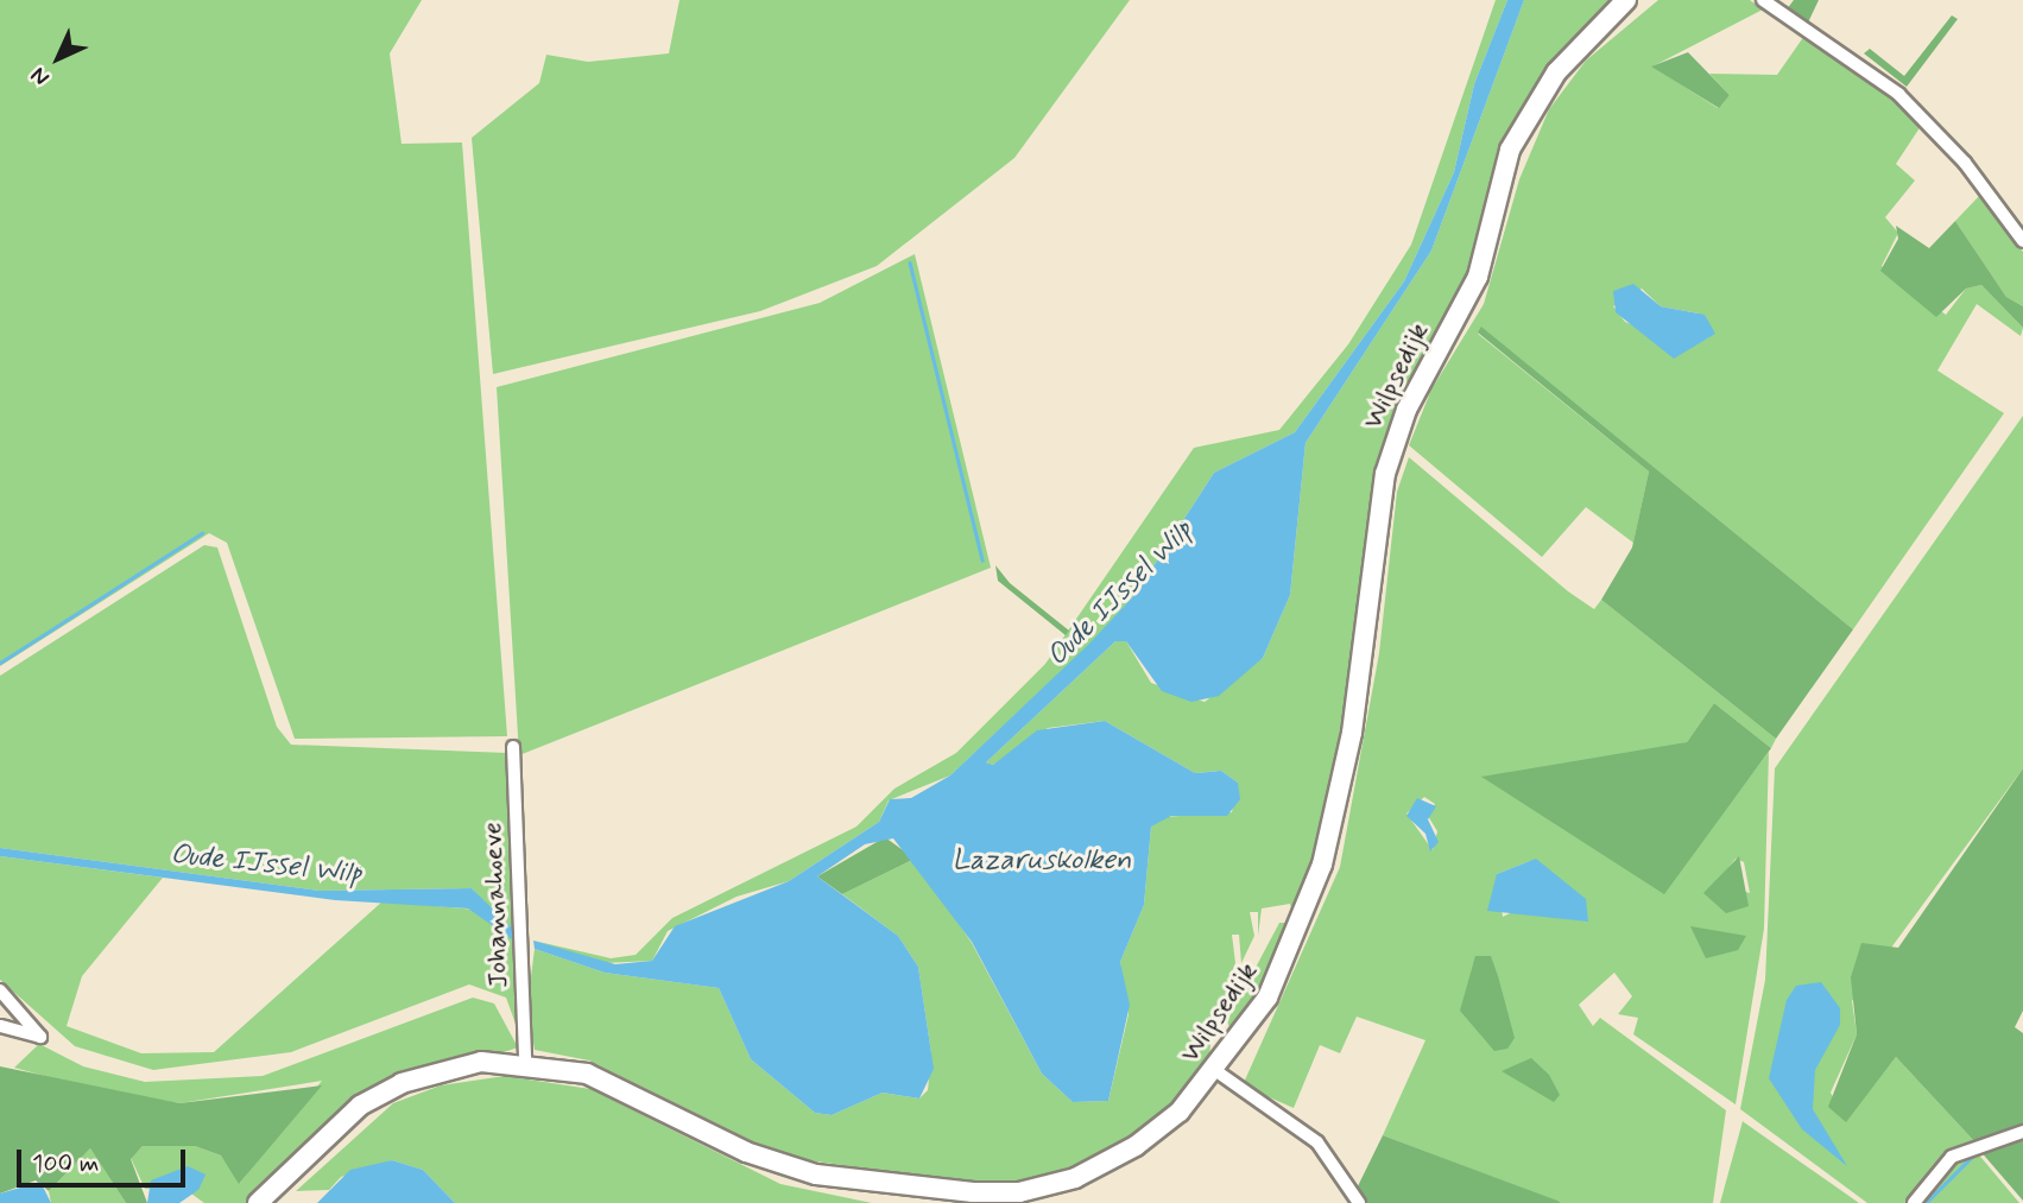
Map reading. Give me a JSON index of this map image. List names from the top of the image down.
{
  "streets": {
    "main road": ["Wilpsedijk"],
    "street": ["Johannahoeve"]
  },
  "crossings": [
    ["Wilpsedijk", "Johannahoeve"]
  ],
  "water": ["Oude IJssel Wilp", "Lazaruskolken"],
  "scale_bar": "100 m",
  "north": "bottom left"
}
